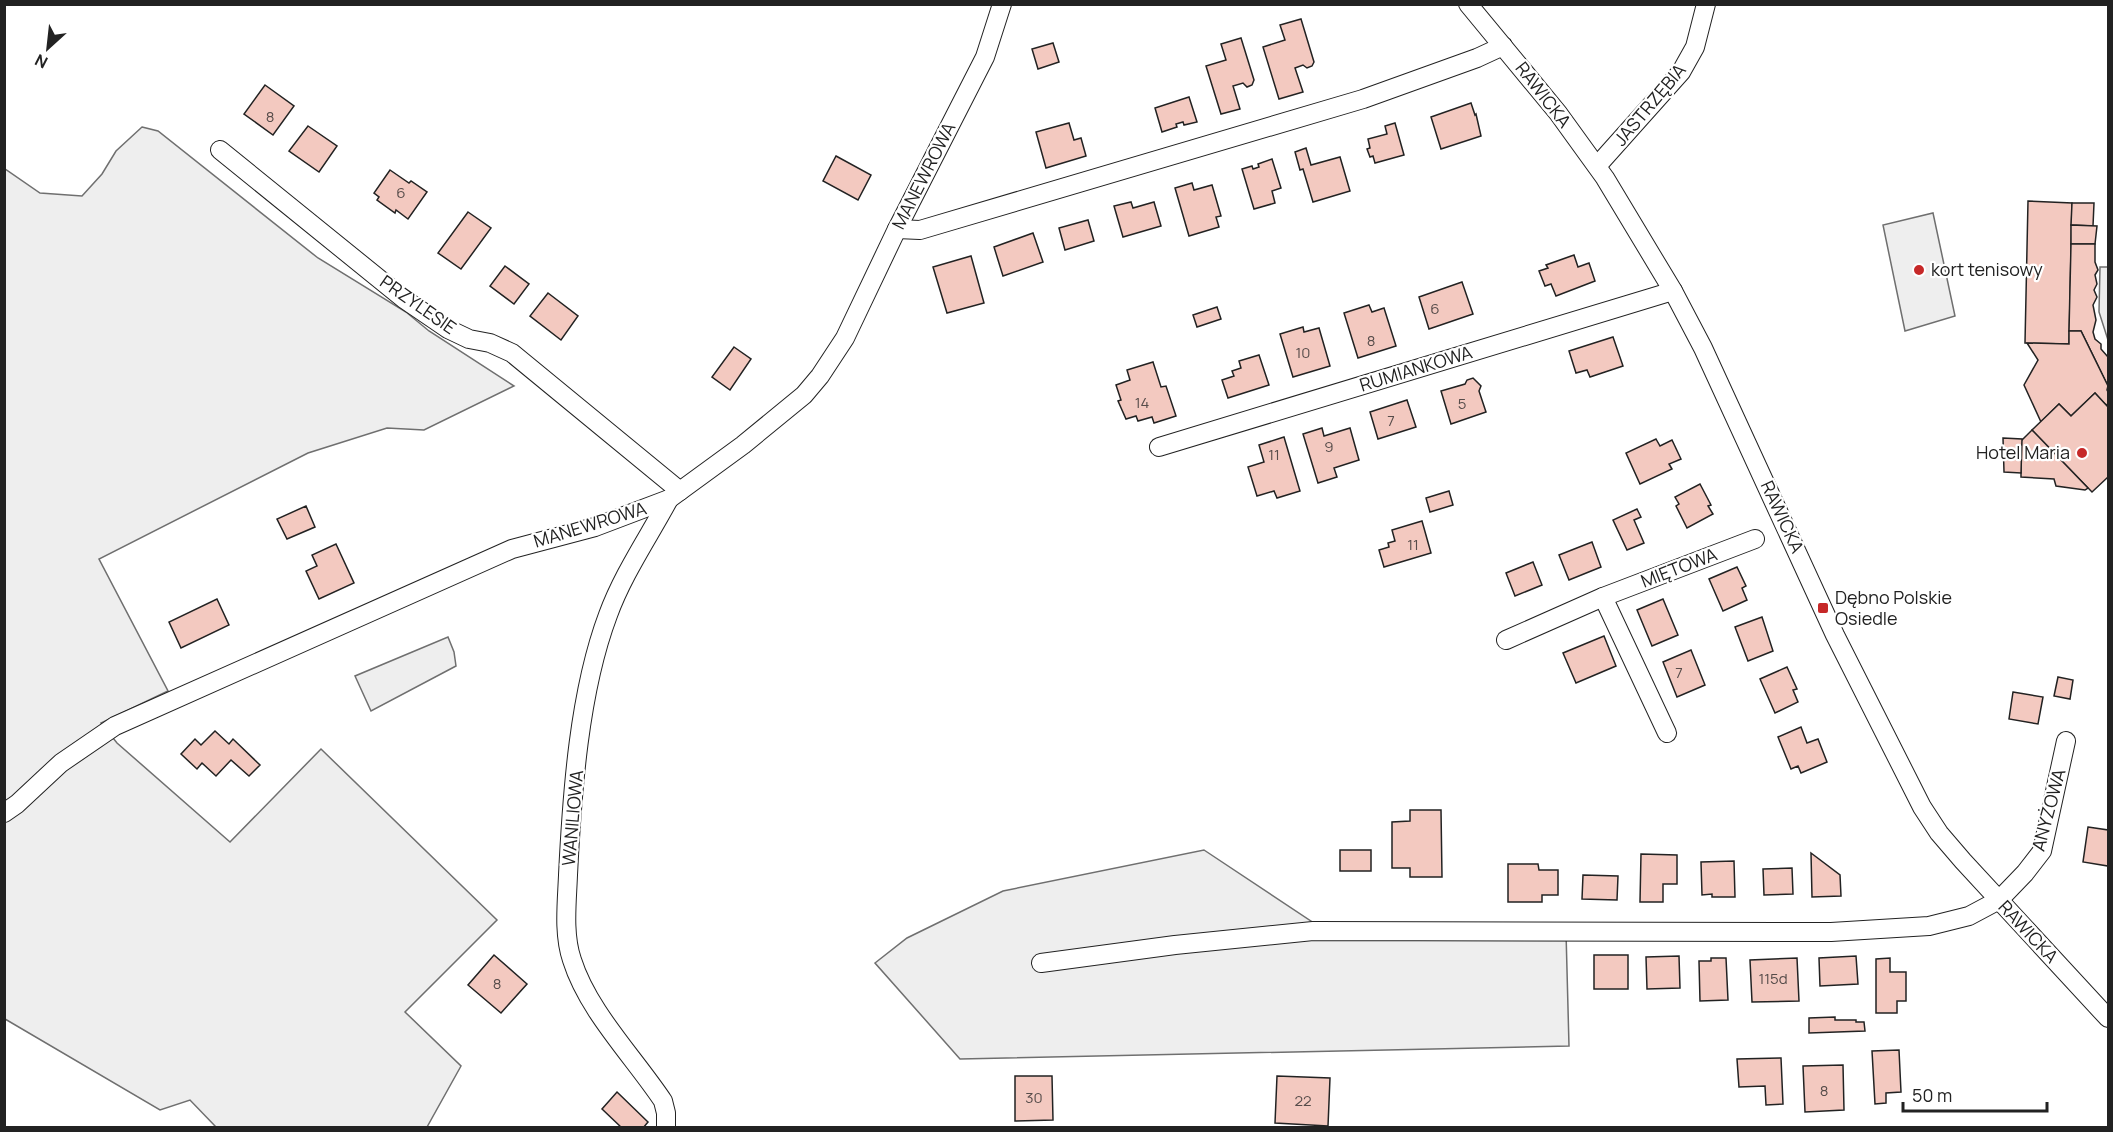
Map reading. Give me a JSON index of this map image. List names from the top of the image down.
{
  "streets": {
    "street": [
      "RAWICKA",
      "JASTRZĘBIA",
      "MANEWROWA",
      "PRZYLESIE",
      "RUMIANKOWA",
      "MIĘTOWA",
      "ANYŻOWA",
      "WANILIOWA"
    ]
  },
  "crossings": [
    ["RAWICKA", "JASTRZĘBIA"],
    ["RAWICKA", "RUMIANKOWA"],
    ["RAWICKA", "ANYŻOWA"],
    ["MANEWROWA", "PRZYLESIE"],
    ["MANEWROWA", "WANILIOWA"],
    ["PRZYLESIE", "WANILIOWA"]
  ],
  "places": {
    "other": ["kort tenisowy", "Hotel Maria"],
    "transit": ["Dębno Polskie Osiedle"]
  },
  "house_numbers": [
    "8",
    "6",
    "6",
    "8",
    "10",
    "14",
    "5",
    "7",
    "9",
    "11",
    "11",
    "7",
    "115d",
    "8",
    "8",
    "30",
    "22"
  ],
  "scale_bar": "50 m",
  "north": "bottom left"
}
